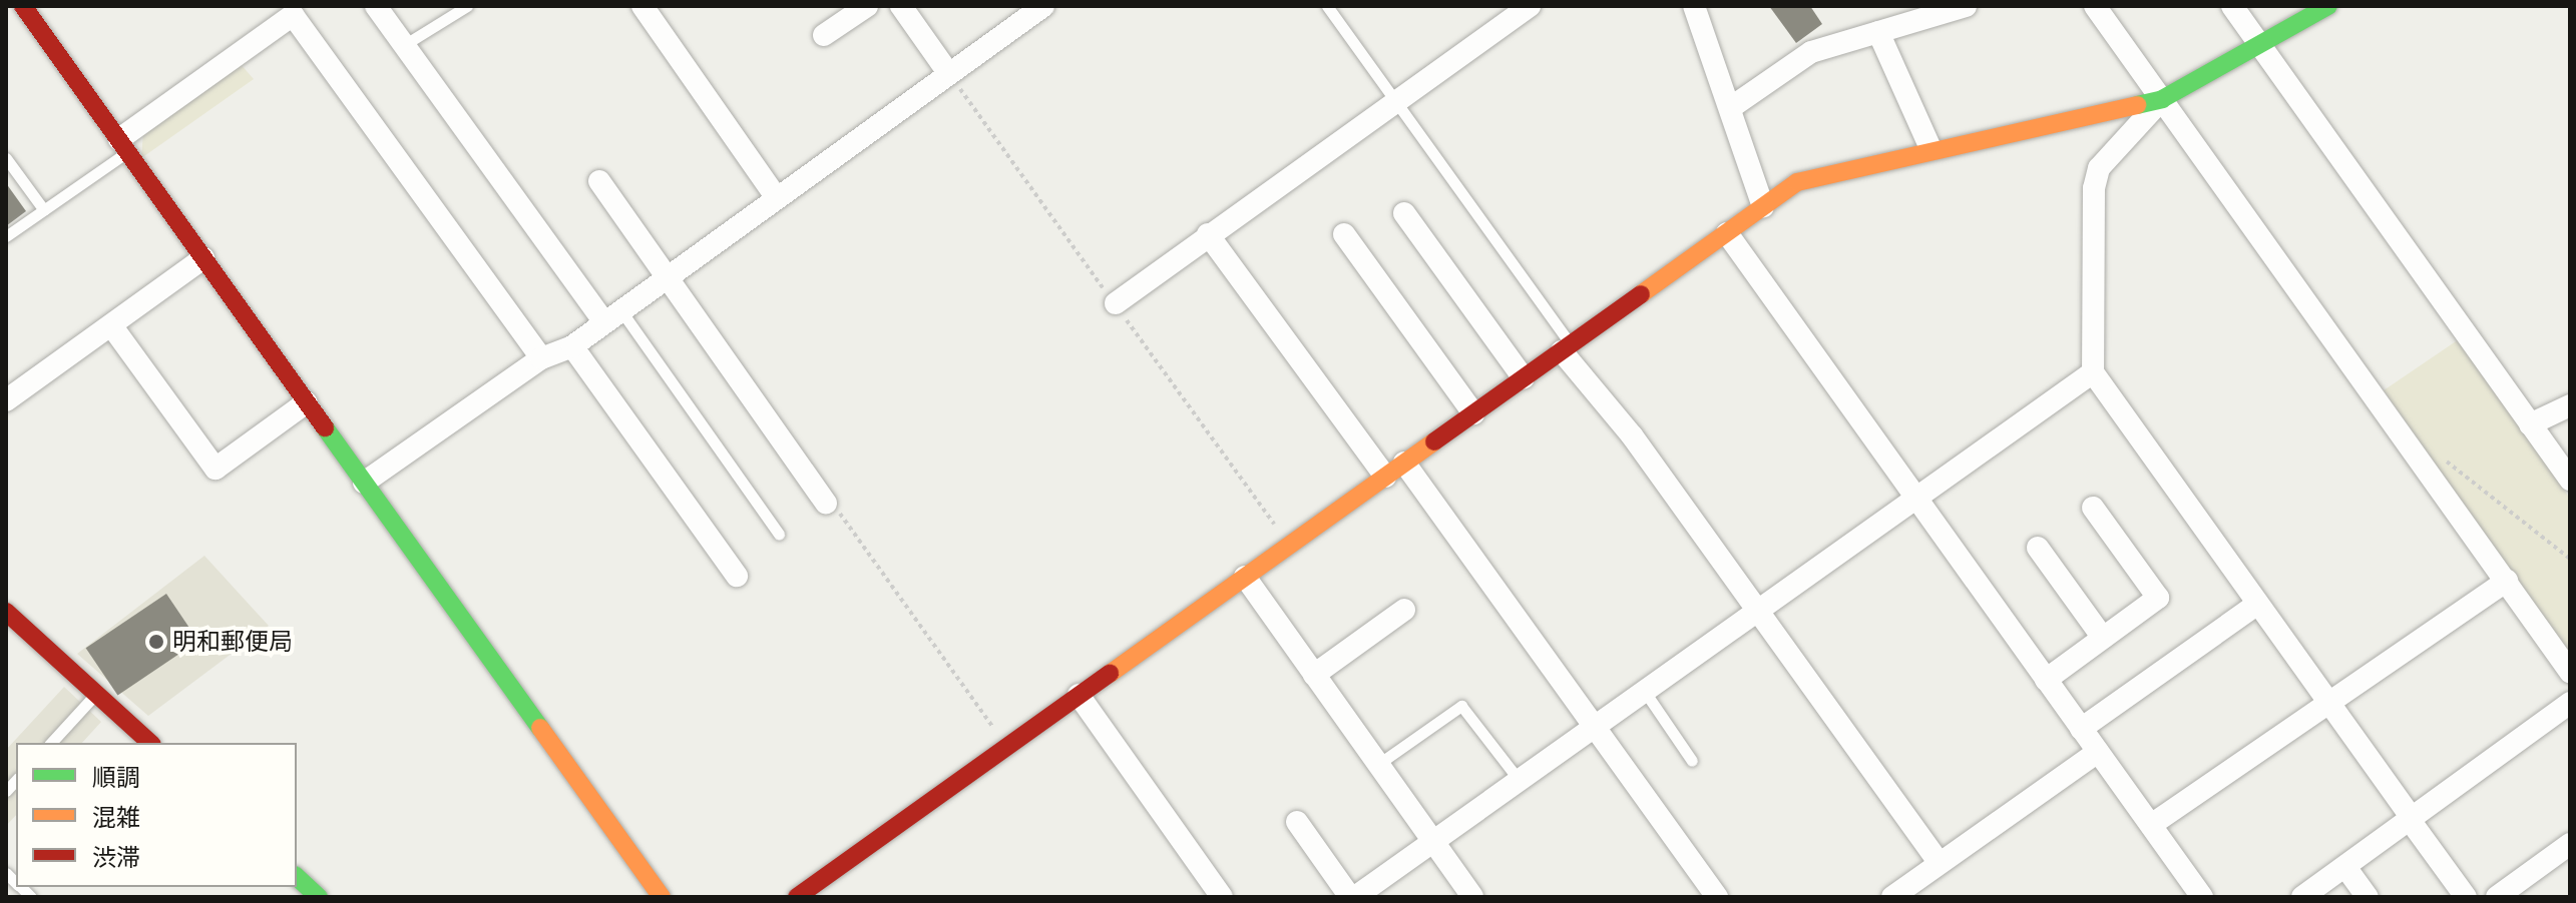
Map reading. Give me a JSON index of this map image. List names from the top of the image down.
{
  "places": ["明和郵便局"],
  "legend": ["順調", "混雑", "渋滞"]
}
